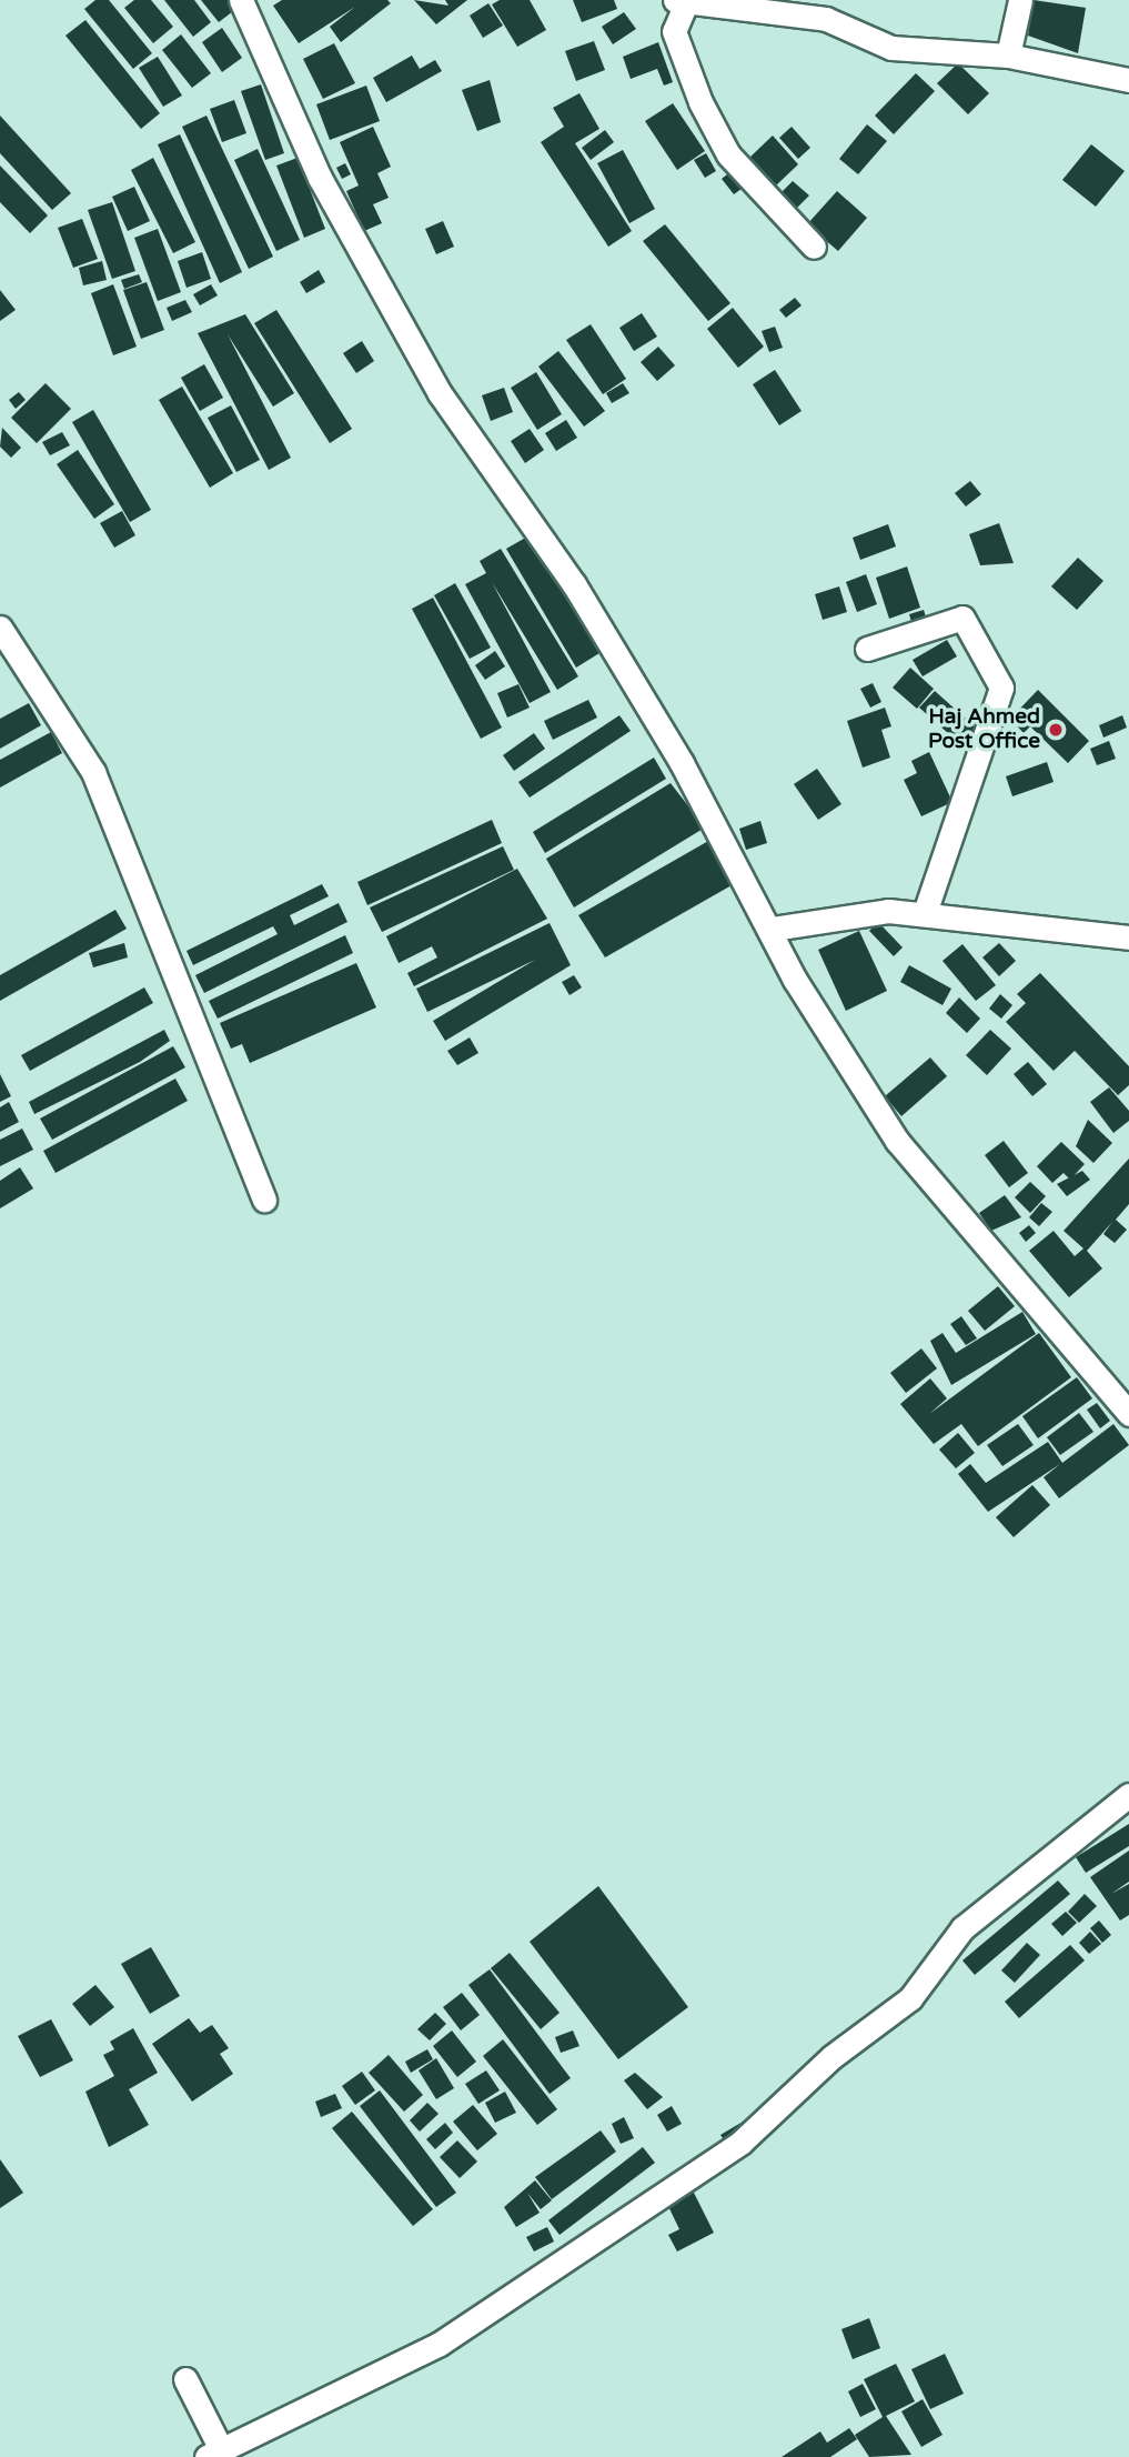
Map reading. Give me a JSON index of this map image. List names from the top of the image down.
{
  "places": ["Haj Ahmed Post Office"]
}
